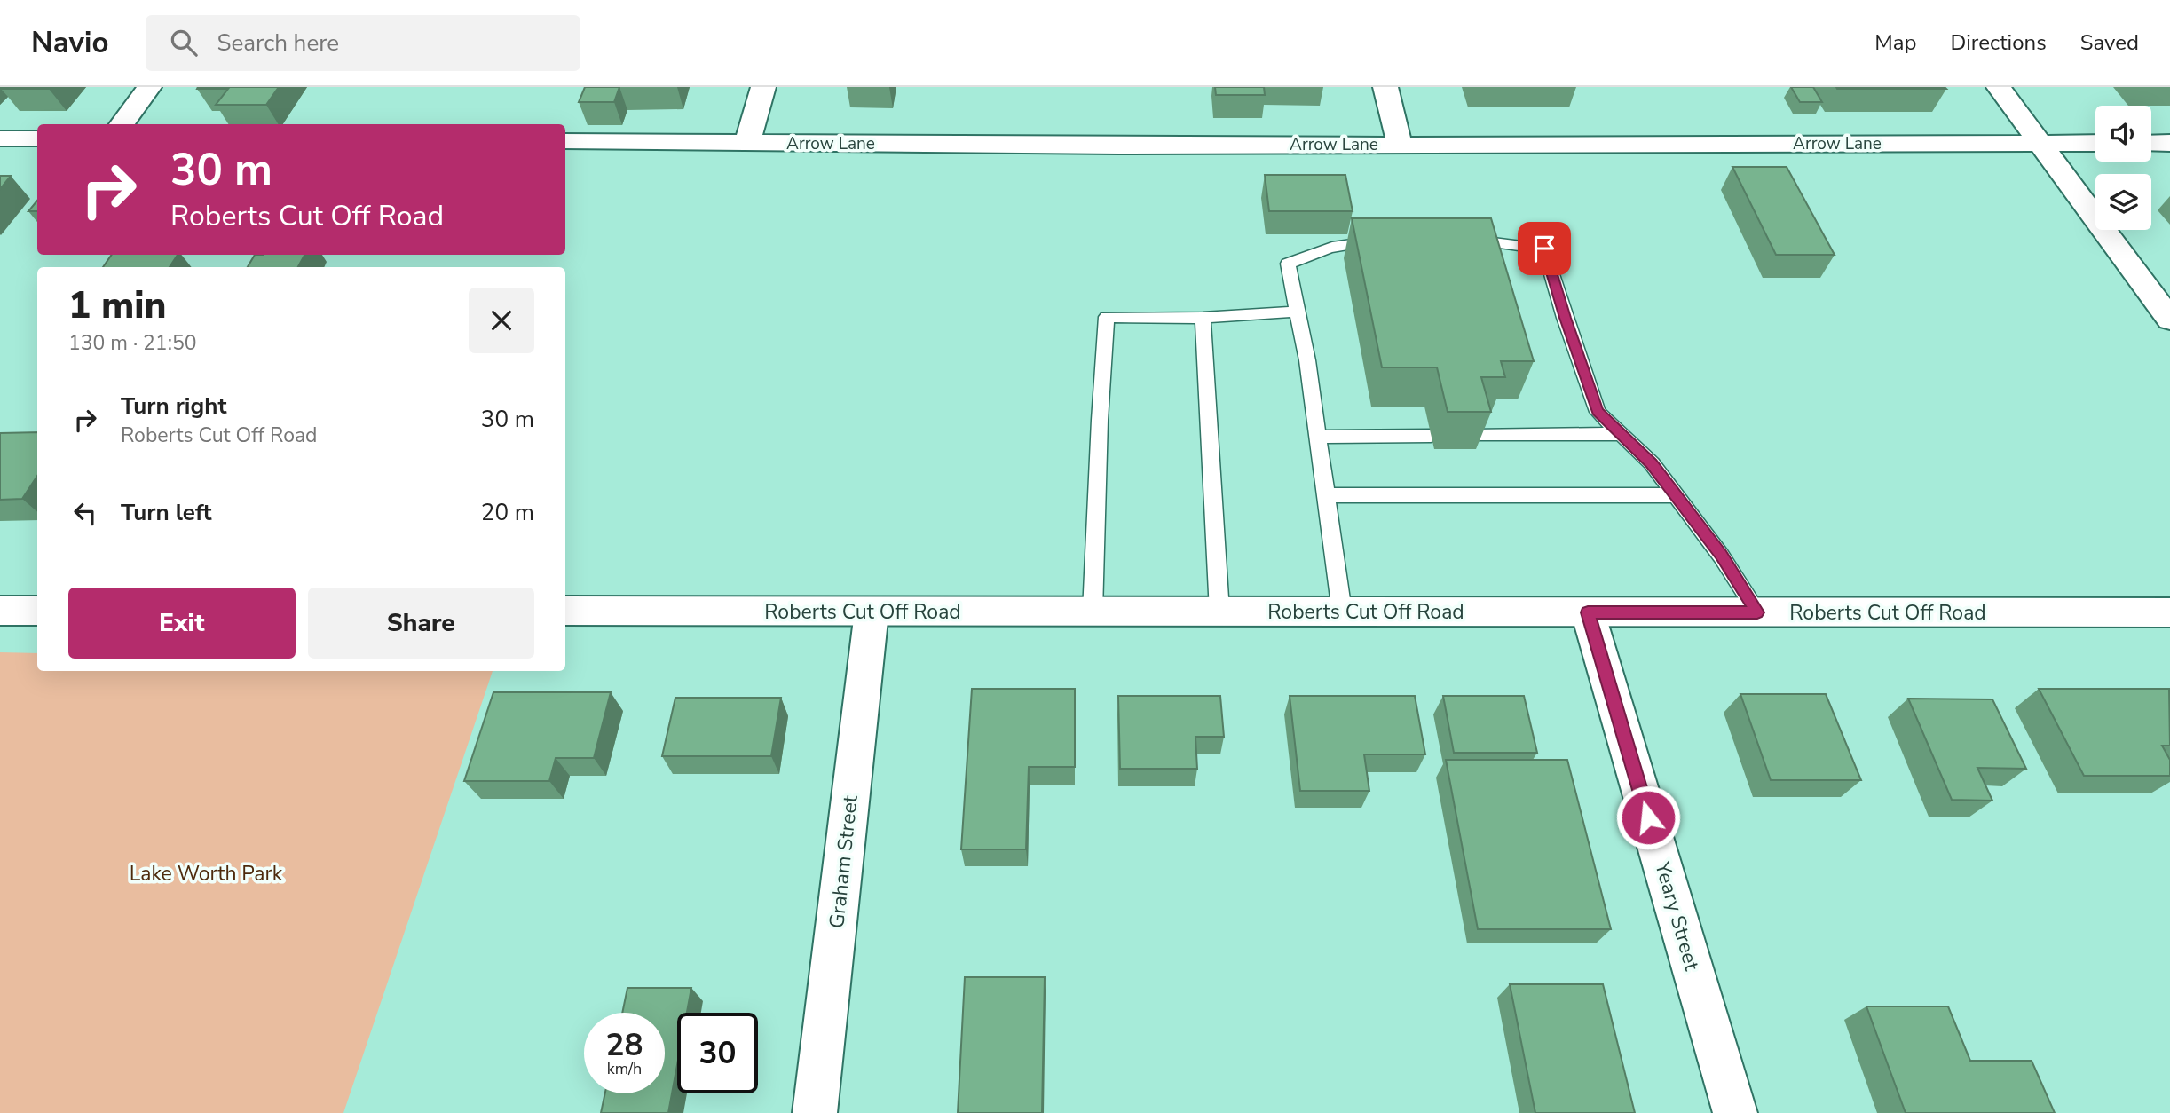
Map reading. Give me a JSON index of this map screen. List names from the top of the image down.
{
  "streets": {
    "street": [
      "Arrow Lane",
      "Roberts Cut Off Road",
      "Graham Street",
      "Yeary Street"
    ]
  },
  "crossings": [
    ["Roberts Cut Off Road", "Graham Street"],
    ["Roberts Cut Off Road", "Yeary Street"]
  ],
  "parks": ["Lake Worth Park"],
  "page": {
    "header": "Navio",
    "search": "Search here",
    "nav": ["Map", "Directions", "Saved"],
    "turn": ["30 m", "Roberts Cut Off Road"],
    "heading": ["1 min", "130 m · 21:50"],
    "list": [
      {
        "name": "Turn right",
        "note": "Roberts Cut Off Road",
        "value": "30 m"
      },
      {
        "name": "Turn left",
        "value": "20 m"
      }
    ],
    "buttons": ["Exit", "Share"],
    "speed": "28 km/h",
    "limit": "30"
  }
}
